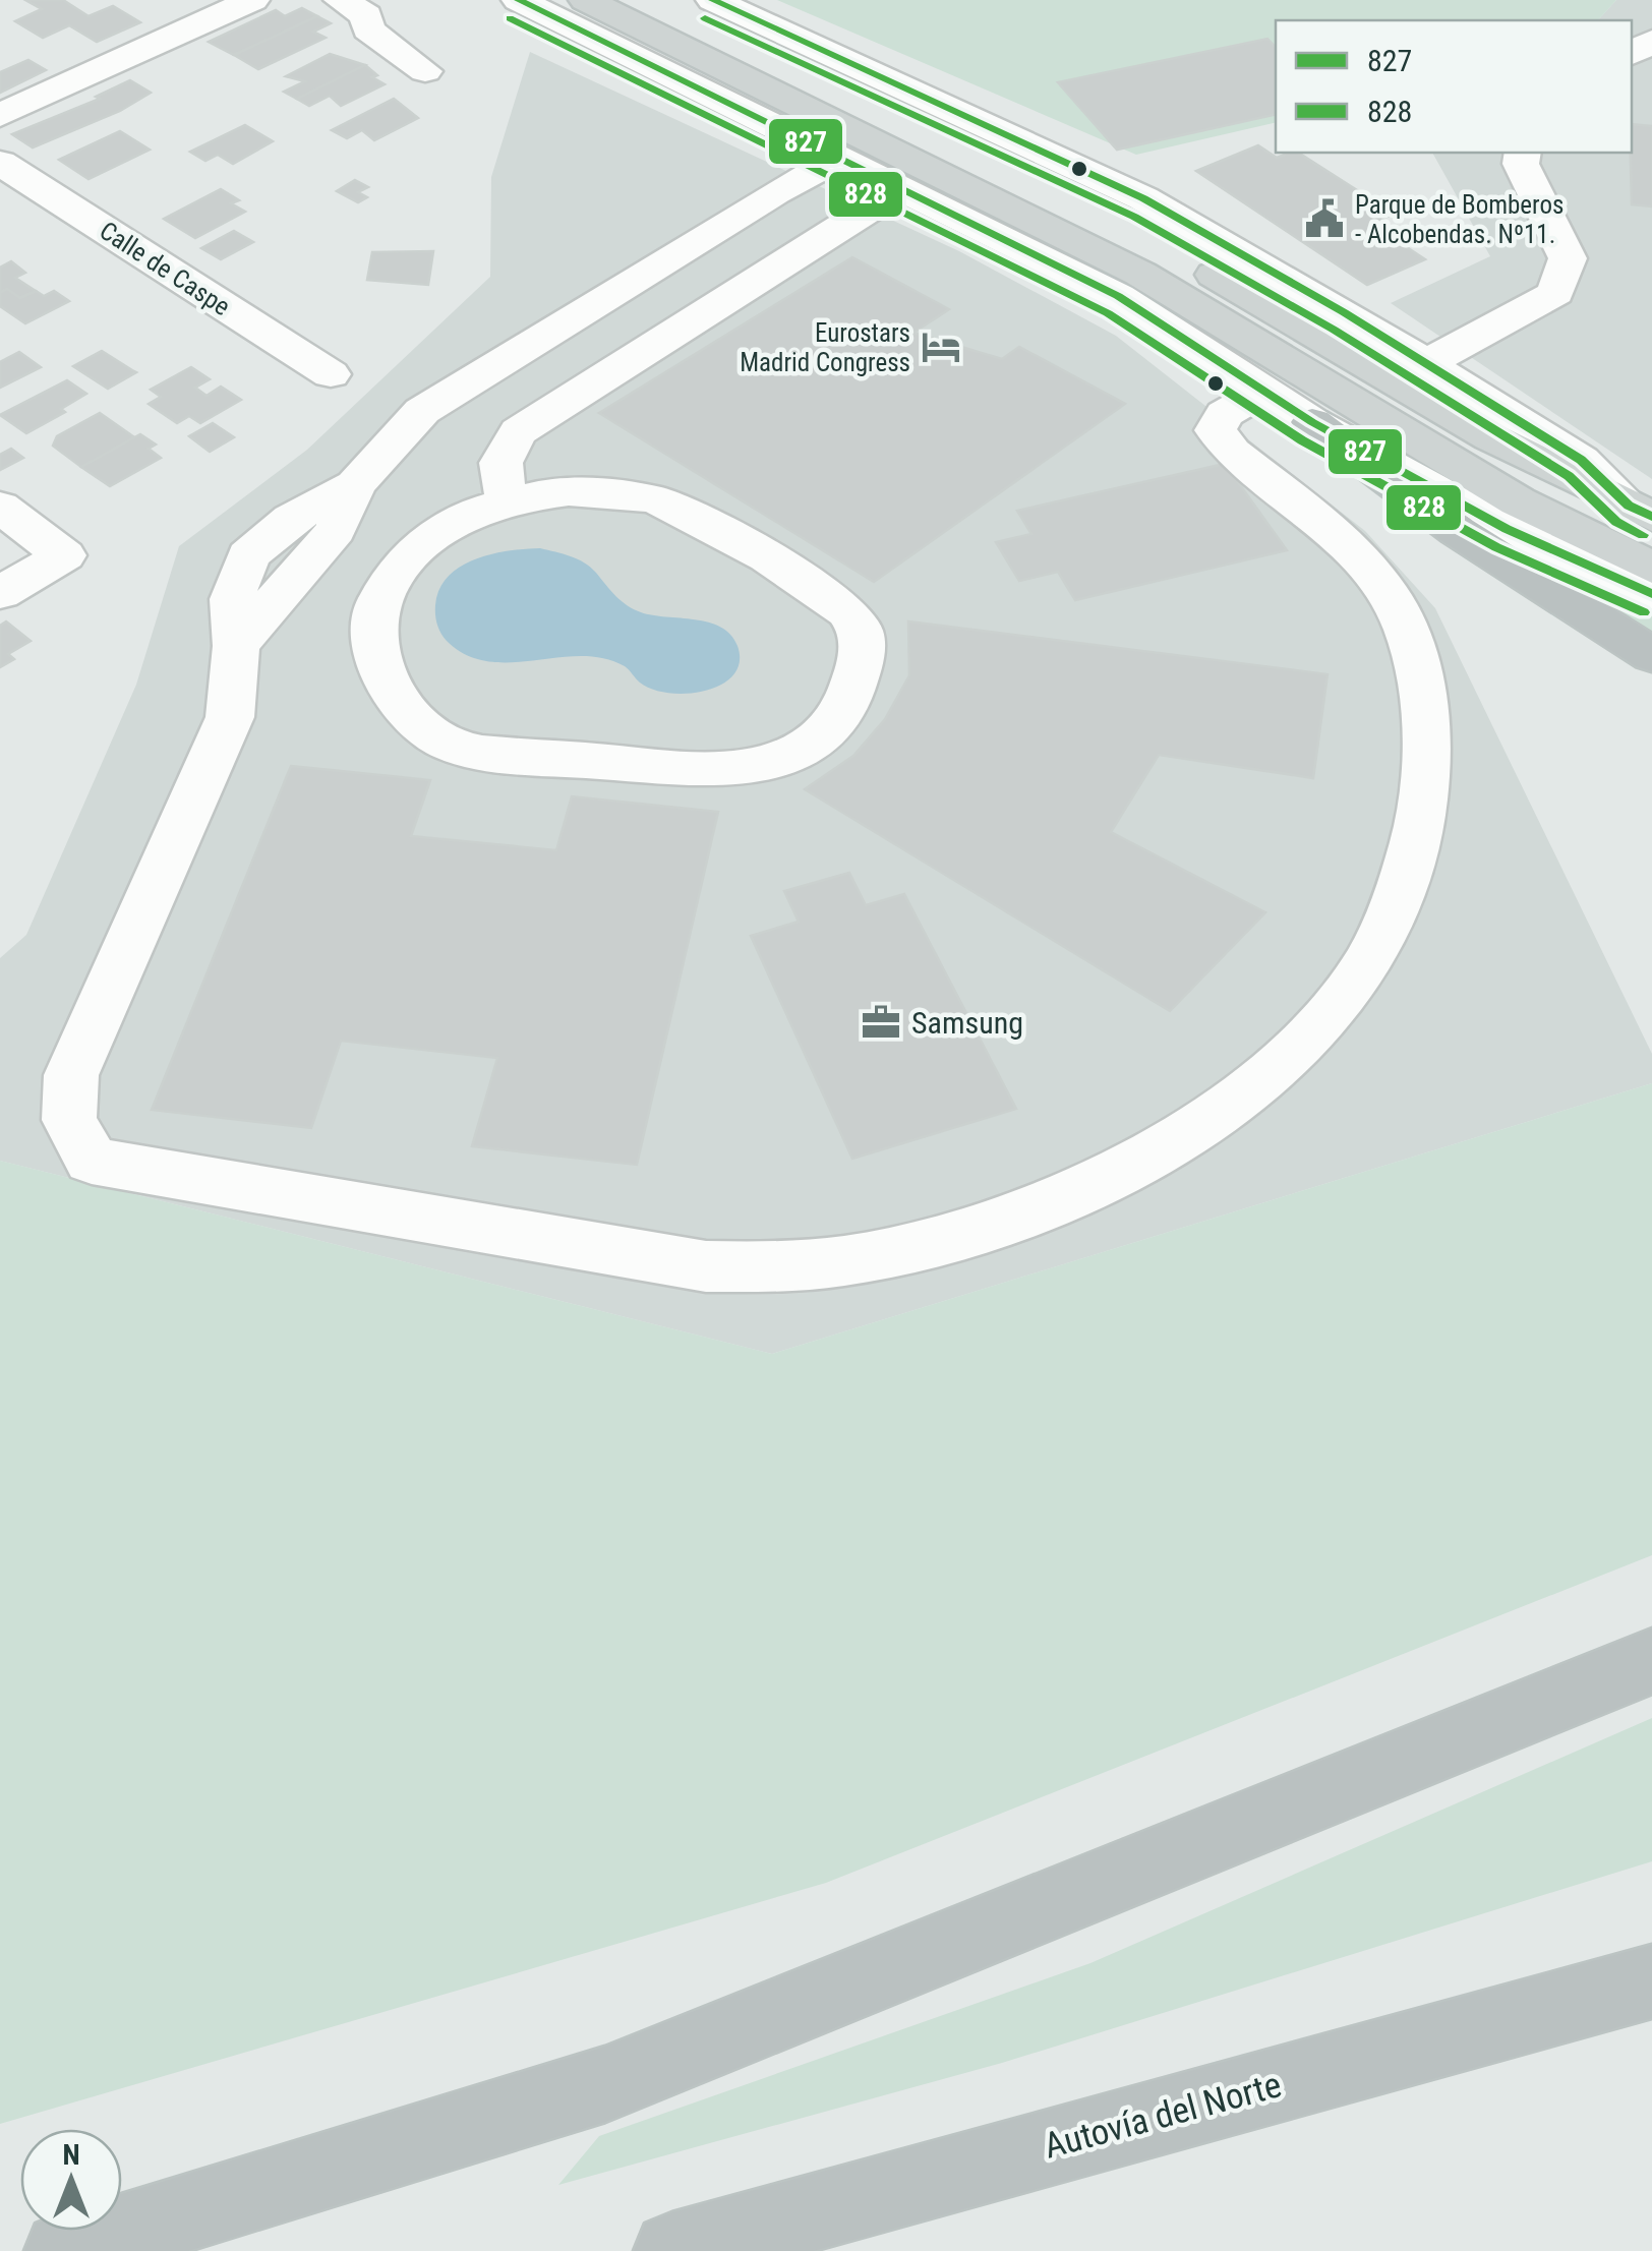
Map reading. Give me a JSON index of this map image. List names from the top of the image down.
{
  "streets": {
    "highway": ["Autovía del Norte"],
    "street": ["Calle de Caspe"]
  },
  "places": {
    "public building": ["Parque de Bomberos - Alcobendas. Nº11."],
    "hotel": ["Eurostars Madrid Congress"],
    "office": ["Samsung"]
  },
  "lines": ["transit line 827", "transit line 828"],
  "legend": ["827", "828"],
  "north": "top"
}
